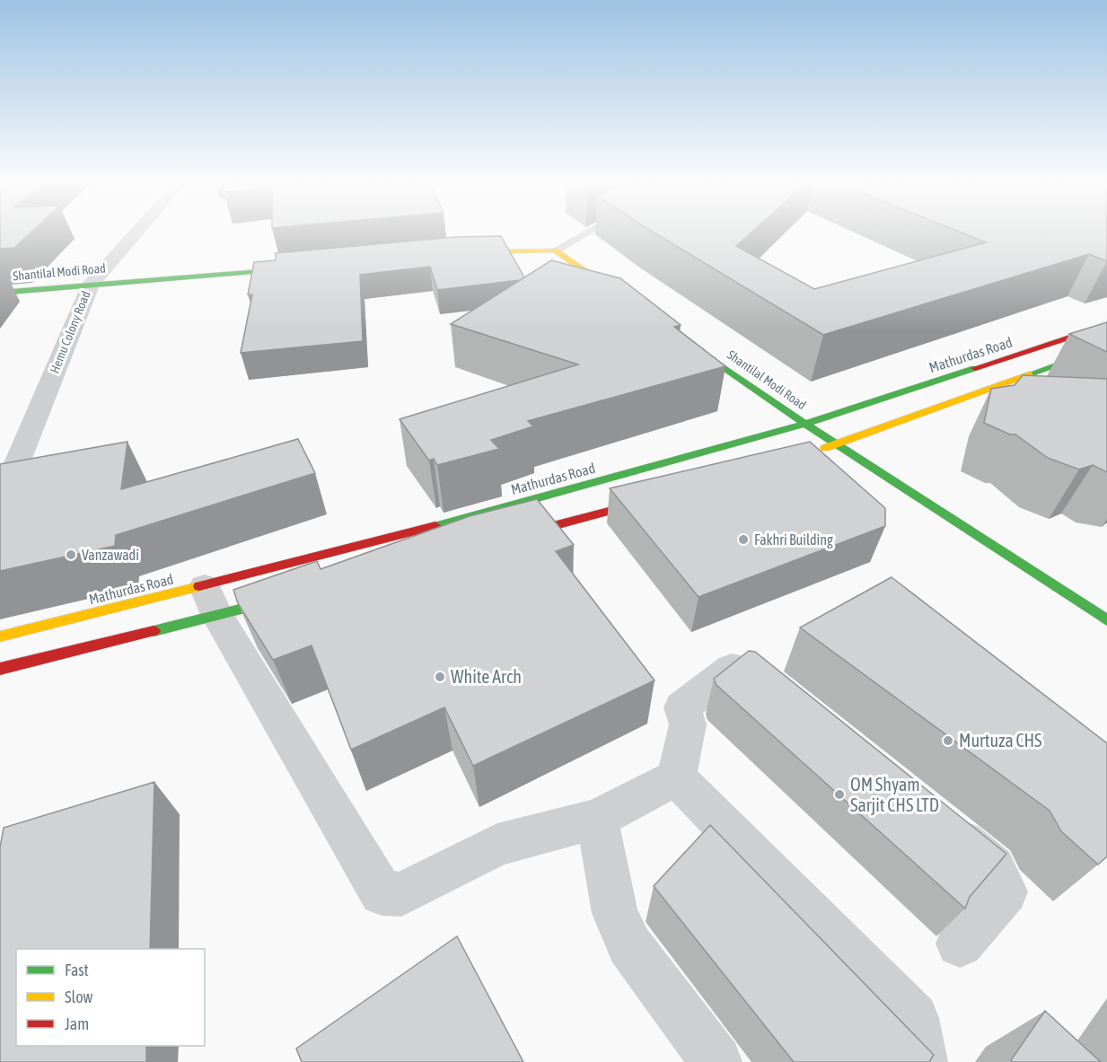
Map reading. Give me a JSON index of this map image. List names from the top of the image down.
{
  "streets": {
    "street": ["Shantilal Modi Road", "Hemu Colony Road", "Mathurdas Road"]
  },
  "crossings": [
    ["Shantilal Modi Road", "Hemu Colony Road"],
    ["Shantilal Modi Road", "Mathurdas Road"]
  ],
  "places": [
    "Fakhri Building",
    "Vanzawadi",
    "White Arch",
    "Murtuza CHS",
    "OM Shyam Sarjit CHS LTD"
  ],
  "legend": ["Fast", "Slow", "Jam"]
}
